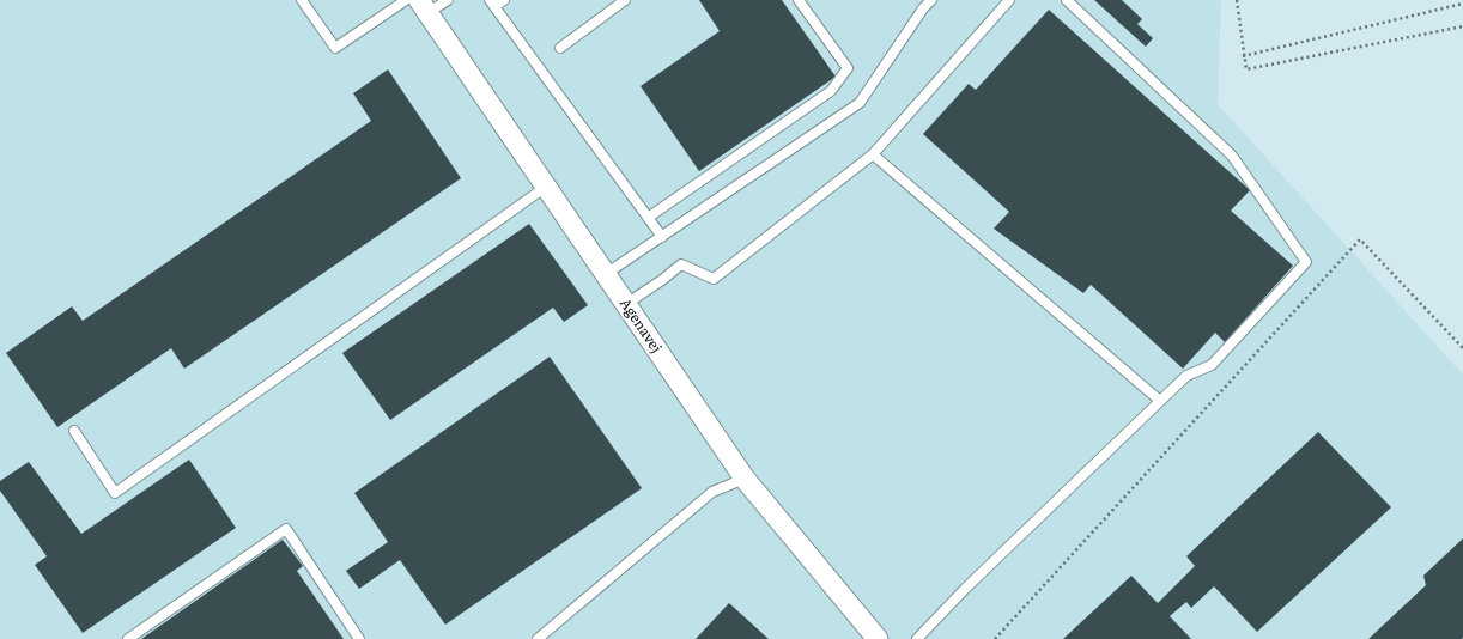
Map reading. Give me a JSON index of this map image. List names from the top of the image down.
{
  "streets": {
    "street": ["Agenavej"]
  }
}
